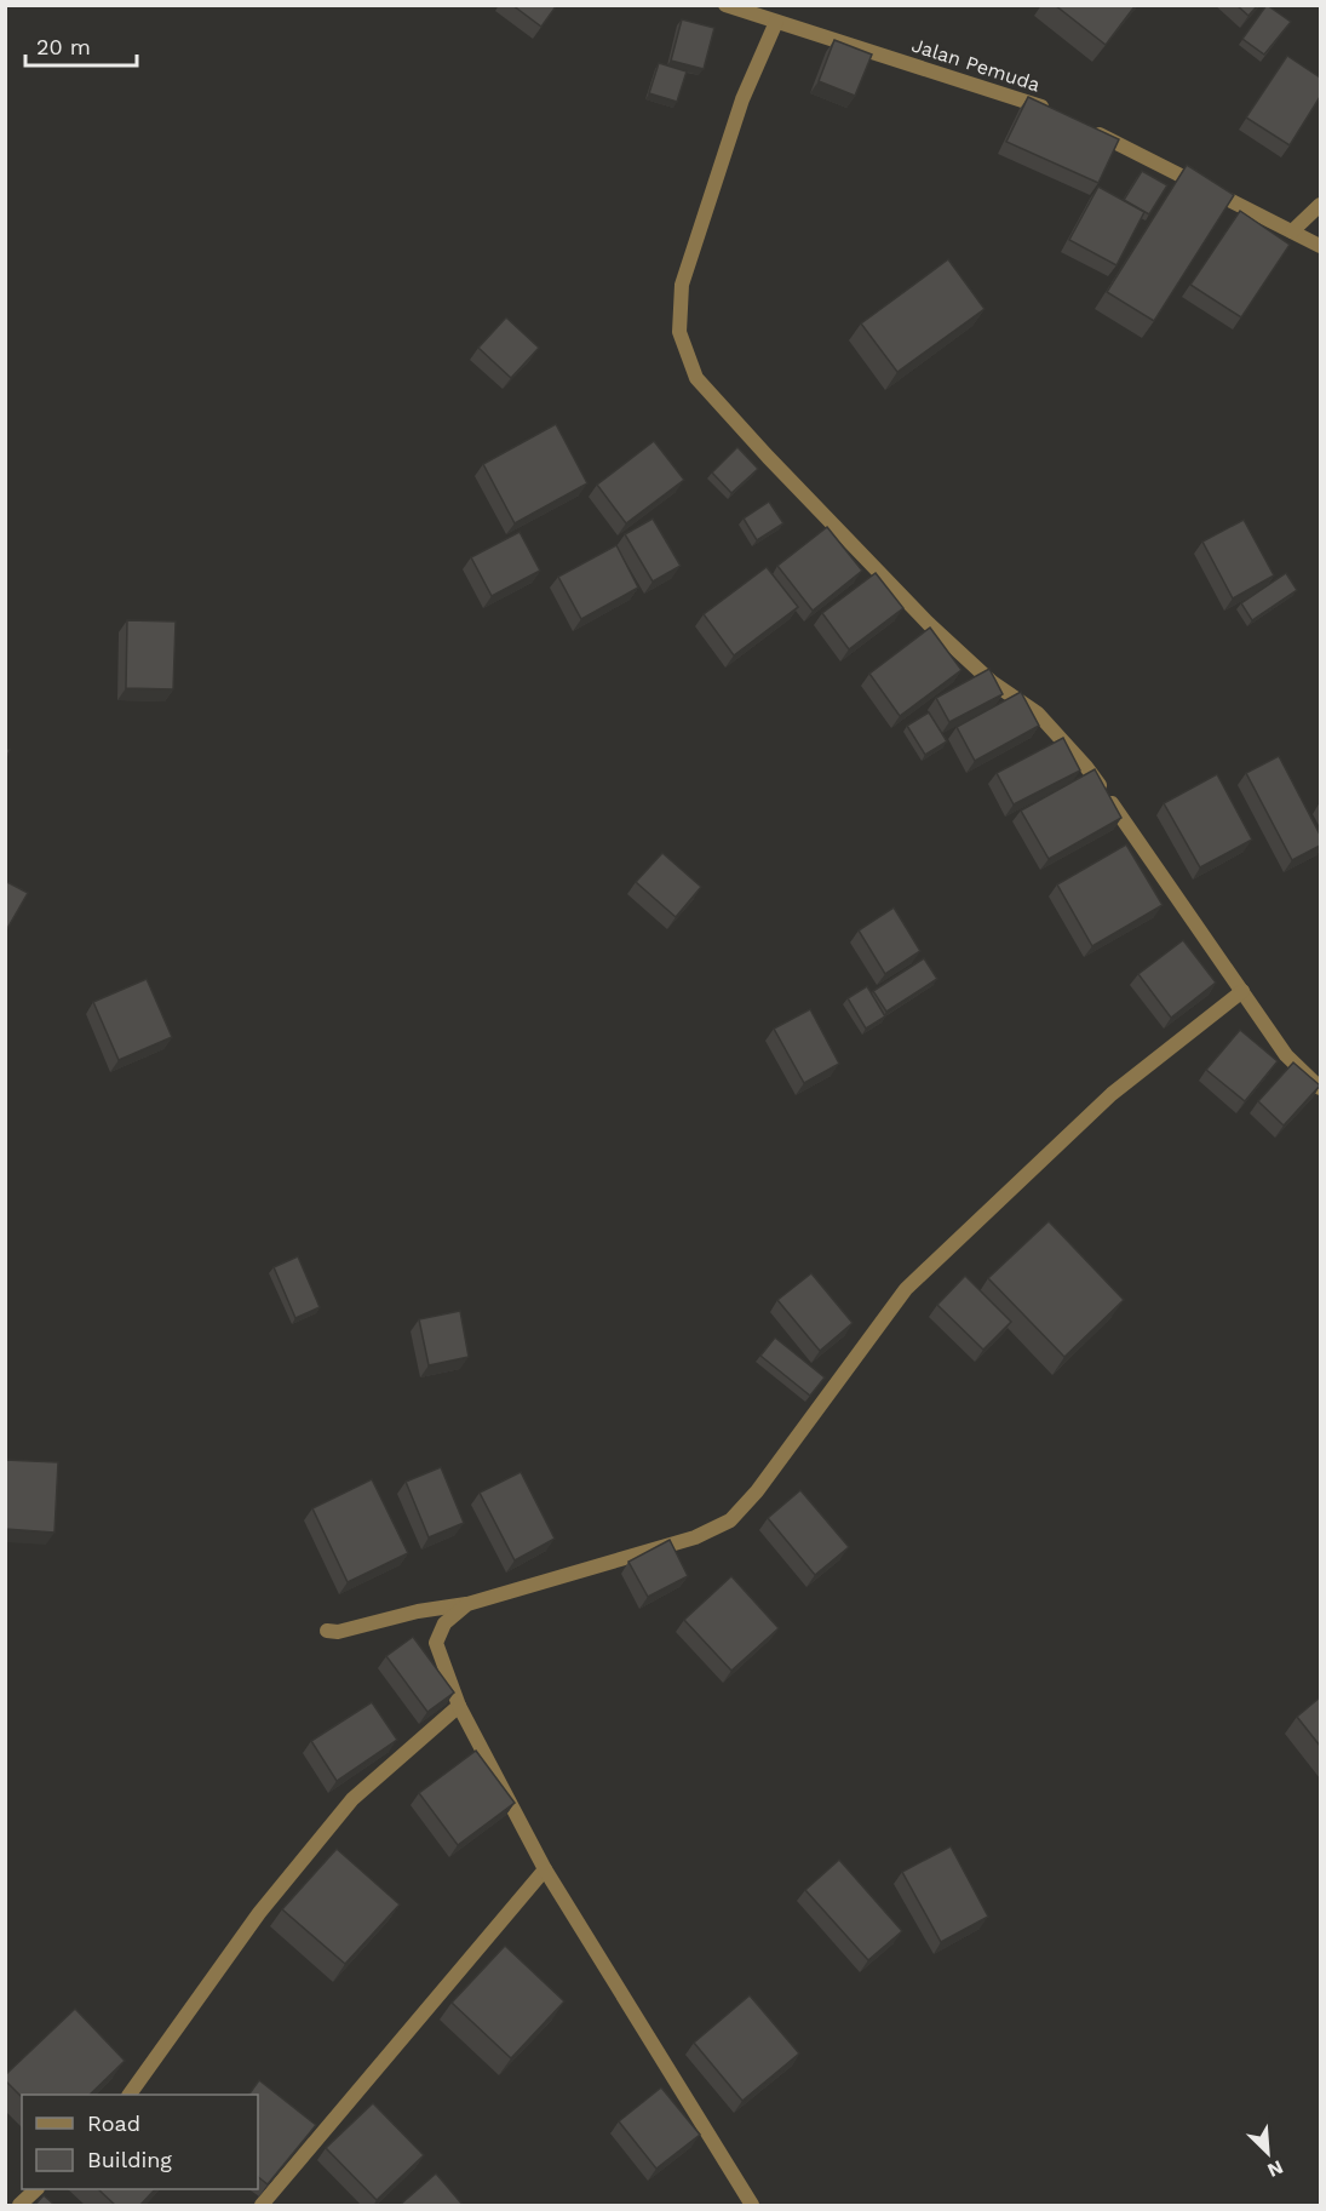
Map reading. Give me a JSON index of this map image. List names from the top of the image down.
{
  "streets": {
    "street": ["Jalan Pemuda"]
  },
  "legend": ["Road", "Building"],
  "scale_bar": "20 m",
  "north": "bottom right"
}
